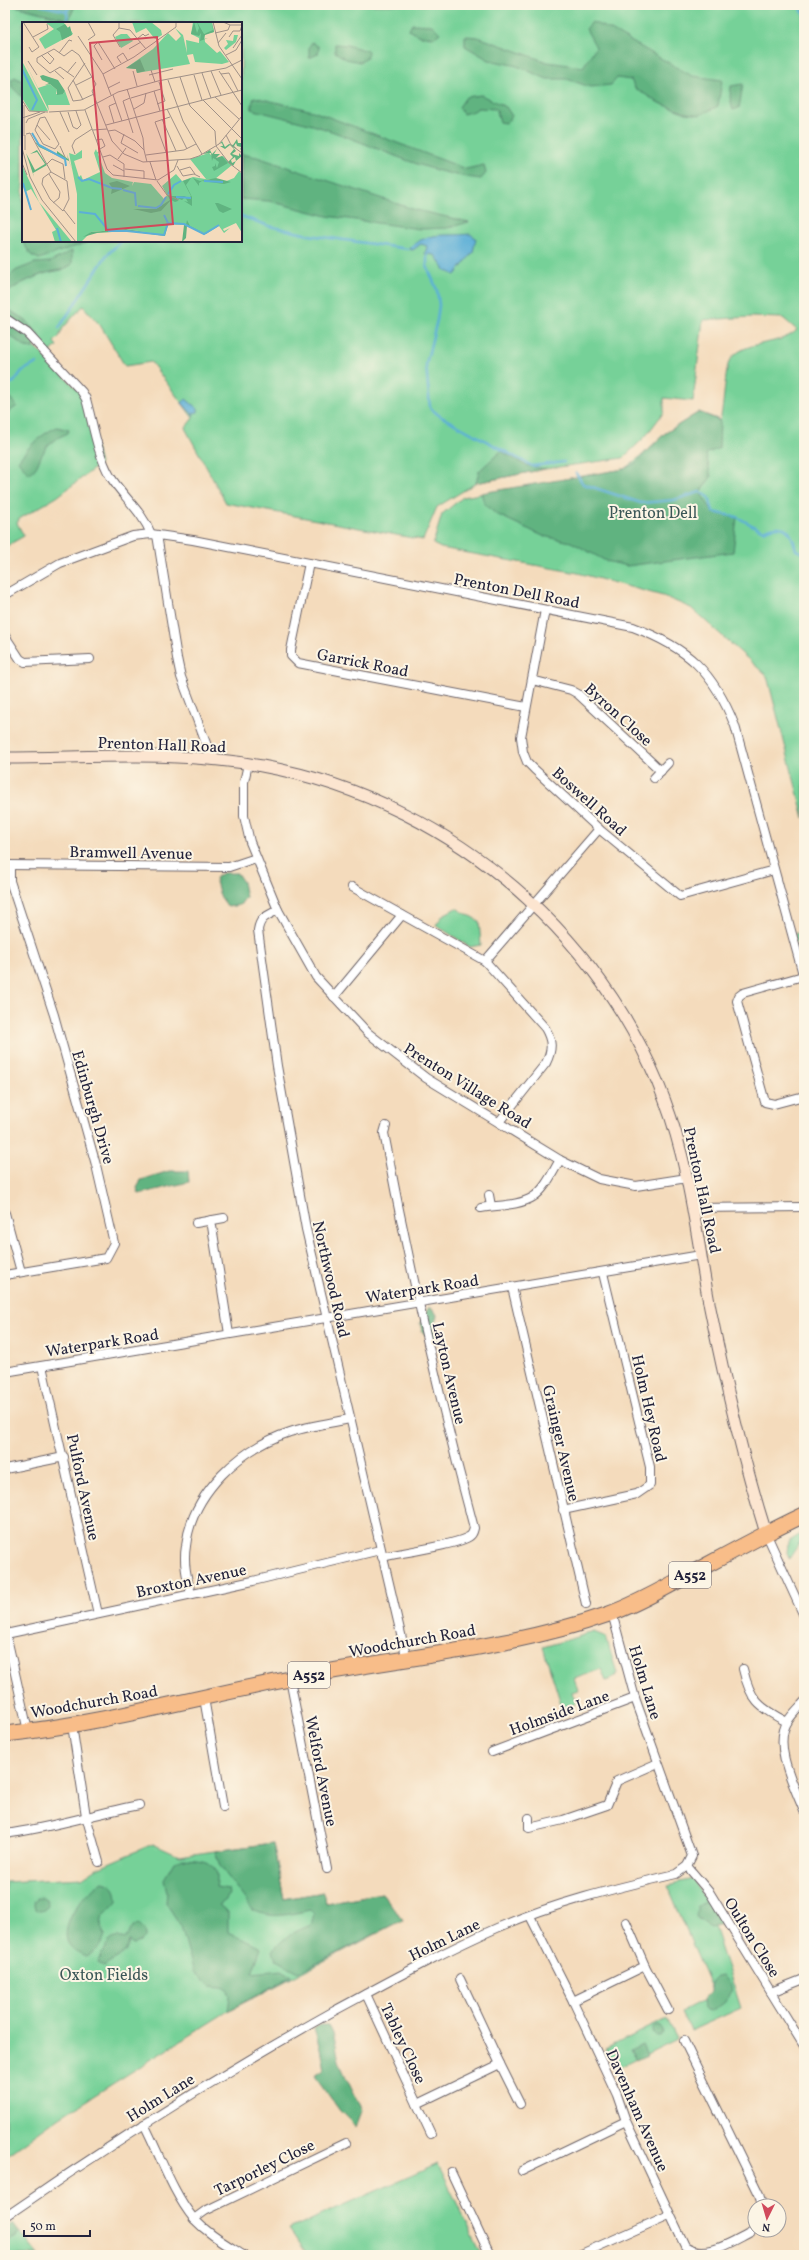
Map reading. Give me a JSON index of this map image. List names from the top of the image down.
{
  "streets": {
    "highway": ["A552", "Woodchurch Road"],
    "street": [
      "Prenton Dell Road",
      "Garrick Road",
      "Byron Close",
      "Prenton Hall Road",
      "Boswell Road",
      "Bramwell Avenue",
      "Prenton Village Road",
      "Edinburgh Drive",
      "Northwood Road",
      "Waterpark Road",
      "Layton Avenue",
      "Holm Hey Road",
      "Grainger Avenue",
      "Pulford Avenue",
      "Broxton Avenue",
      "Holm Lane",
      "Holmside Lane",
      "Welford Avenue",
      "Oulton Close",
      "Tabley Close",
      "Davenham Avenue",
      "Tarporley Close"
    ]
  },
  "crossings": [
    ["Prenton Dell Road", "Garrick Road"],
    ["Prenton Dell Road", "Boswell Road"],
    ["Garrick Road", "Boswell Road"],
    ["Byron Close", "Boswell Road"],
    ["Prenton Hall Road", "Prenton Village Road"],
    ["Prenton Hall Road", "Waterpark Road"],
    ["Prenton Hall Road", "Woodchurch Road"],
    ["Bramwell Avenue", "Prenton Village Road"],
    ["Bramwell Avenue", "Edinburgh Drive"],
    ["Prenton Village Road", "Northwood Road"],
    ["Northwood Road", "Waterpark Road"],
    ["Northwood Road", "Layton Avenue"],
    ["Northwood Road", "Broxton Avenue"],
    ["Northwood Road", "Woodchurch Road"],
    ["Waterpark Road", "Layton Avenue"],
    ["Waterpark Road", "Holm Hey Road"],
    ["Waterpark Road", "Grainger Avenue"],
    ["Waterpark Road", "Pulford Avenue"],
    ["Layton Avenue", "Broxton Avenue"],
    ["Holm Hey Road", "Grainger Avenue"],
    ["Pulford Avenue", "Broxton Avenue"],
    ["Woodchurch Road", "Holm Lane"],
    ["Woodchurch Road", "Welford Avenue"],
    ["Holm Lane", "Holmside Lane"],
    ["Holm Lane", "Oulton Close"],
    ["Holm Lane", "Tabley Close"],
    ["Holm Lane", "Davenham Avenue"]
  ],
  "parks": ["Prenton Dell", "Oxton Fields"],
  "scale_bar": "50 m",
  "north": "bottom"
}
